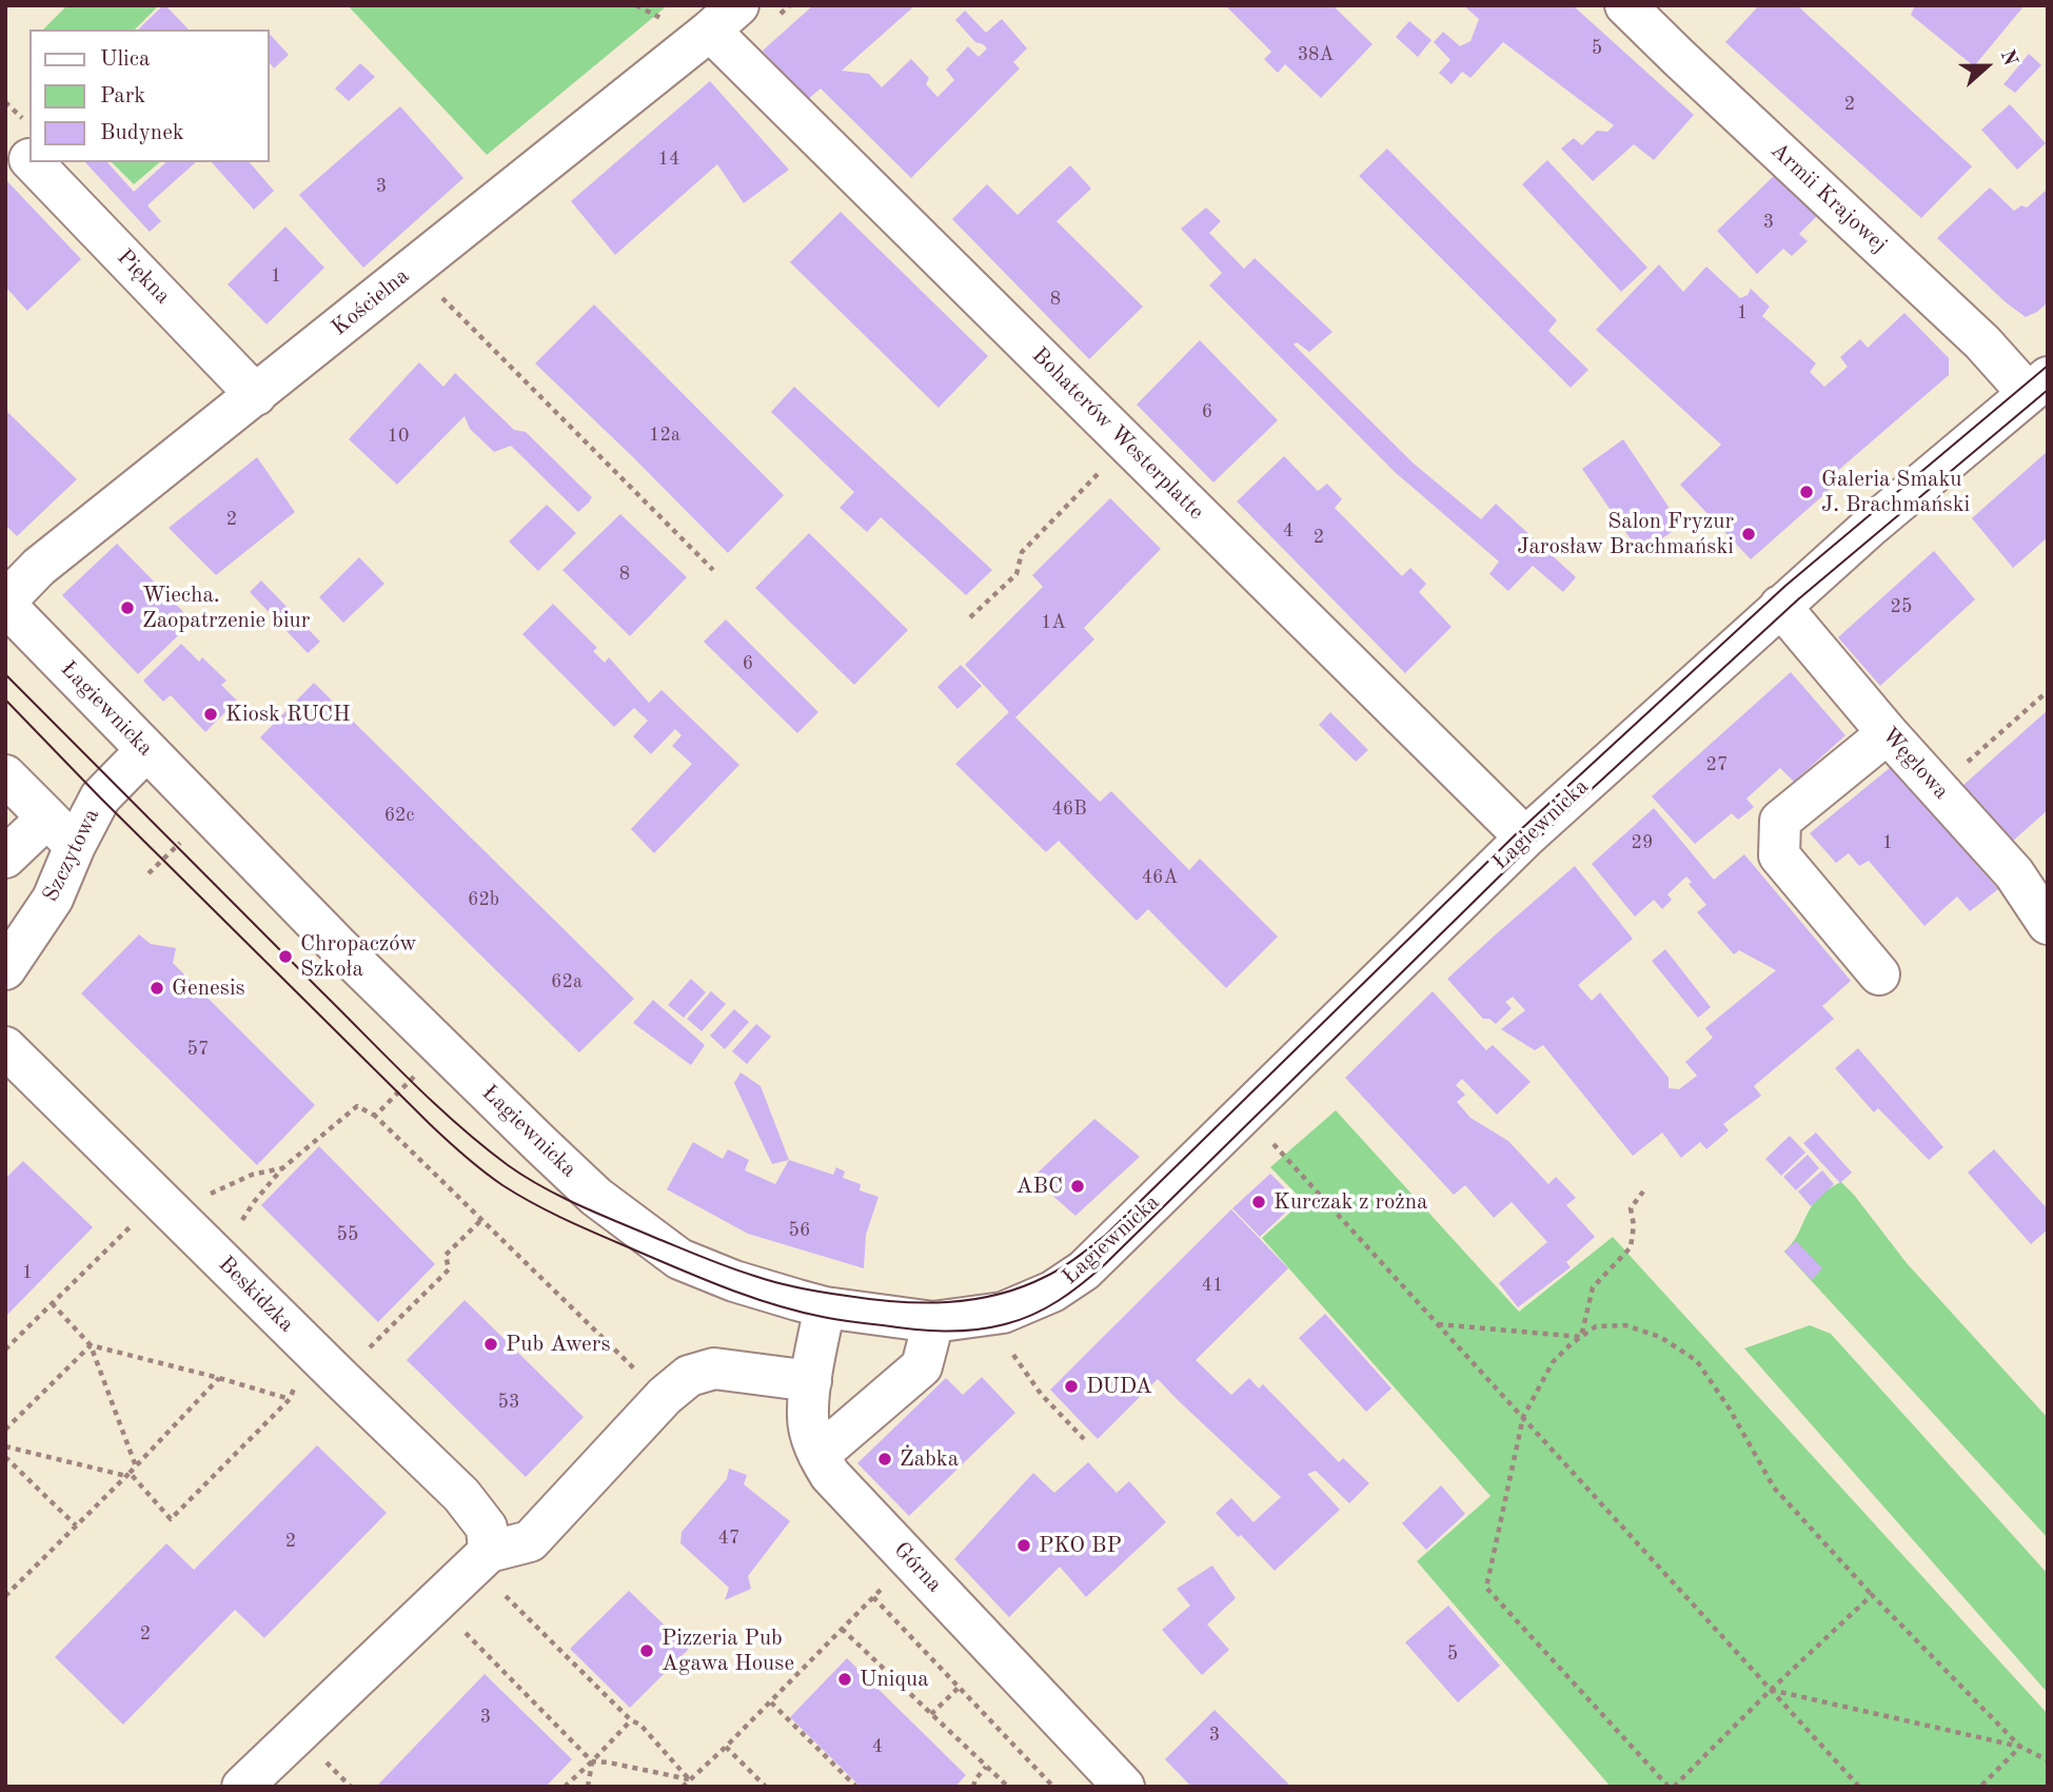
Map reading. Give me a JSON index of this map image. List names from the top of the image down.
{
  "streets": {
    "street": [
      "Armii Krajowej",
      "Piękna",
      "Kościelna",
      "Bohaterów Westerplatte",
      "Łagiewnicka",
      "Węglowa",
      "Szczytowa",
      "Beskidzka",
      "Górna"
    ]
  },
  "crossings": [
    ["Armii Krajowej", "Łagiewnicka"],
    ["Piękna", "Kościelna"],
    ["Kościelna", "Bohaterów Westerplatte"],
    ["Kościelna", "Łagiewnicka"],
    ["Bohaterów Westerplatte", "Łagiewnicka"],
    ["Łagiewnicka", "Węglowa"],
    ["Łagiewnicka", "Szczytowa"],
    ["Łagiewnicka", "Górna"]
  ],
  "places": [
    "Galeria Smaku J. Brachmański",
    "Salon Fryzur Jarosław Brachmański",
    "Wiecha. Zaopatrzenie biur",
    "Kiosk RUCH",
    "Chropaczów Szkoła",
    "Genesis",
    "ABC",
    "Kurczak z rożna",
    "Pub Awers",
    "DUDA",
    "Żabka",
    "PKO BP",
    "Pizzeria Pub Agawa House",
    "Uniqua"
  ],
  "house_numbers": [
    "5",
    "38A",
    "2",
    "14",
    "3",
    "3",
    "1",
    "8",
    "1",
    "6",
    "12a",
    "10",
    "2",
    "4",
    "2",
    "8",
    "25",
    "1A",
    "6",
    "27",
    "46B",
    "62c",
    "29",
    "1",
    "46A",
    "62b",
    "62a",
    "57",
    "56",
    "55",
    "1",
    "41",
    "53",
    "47",
    "2",
    "2",
    "5",
    "3",
    "3",
    "4"
  ],
  "legend": ["Ulica", "Park", "Budynek"],
  "north": "right"
}
